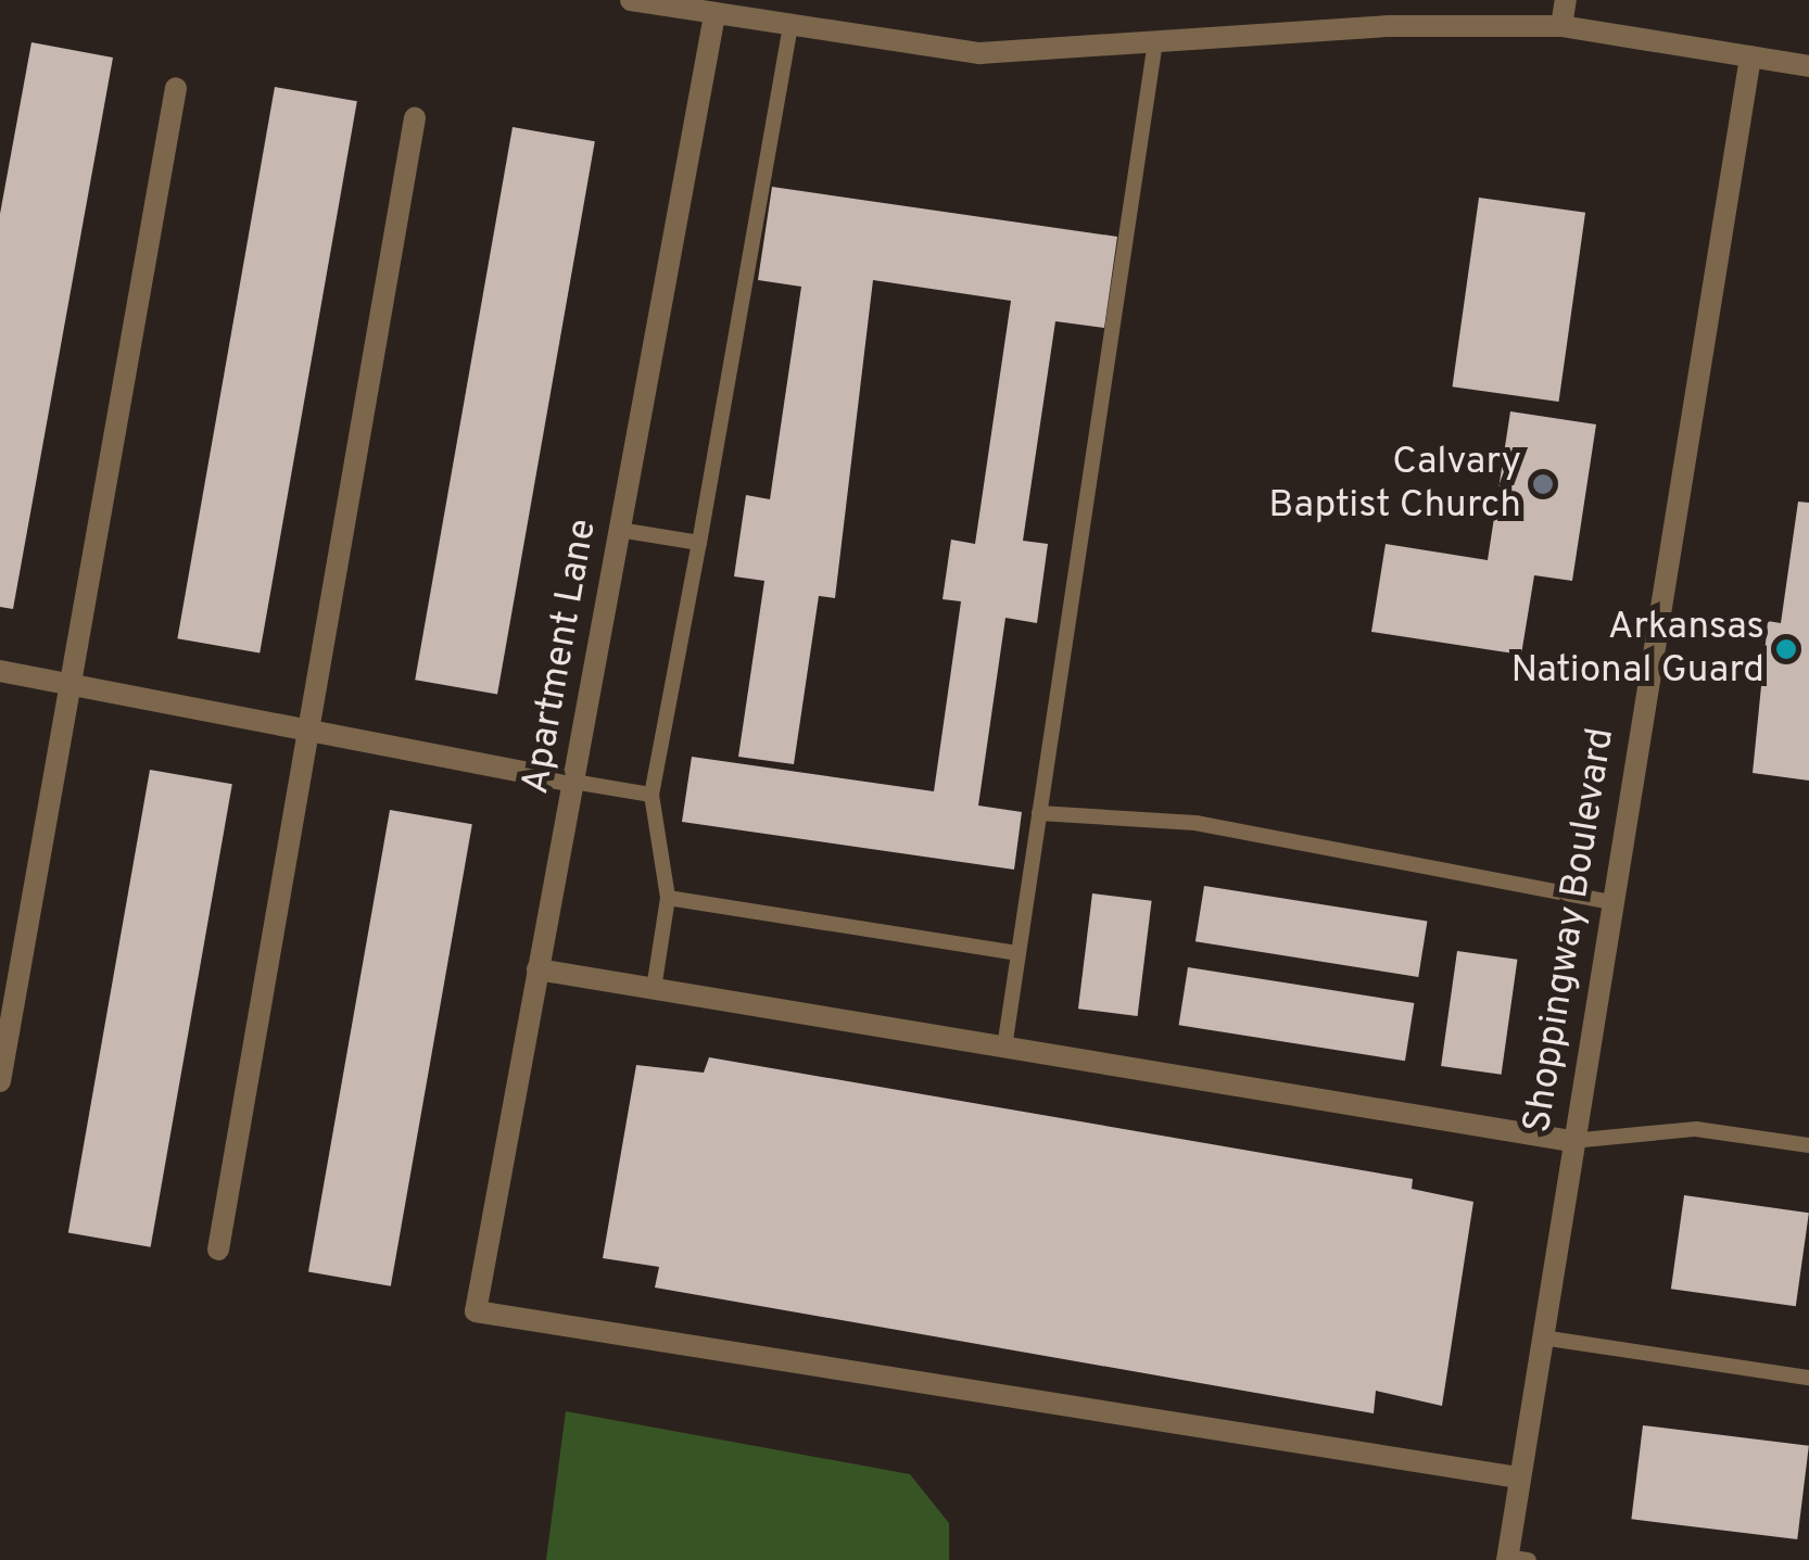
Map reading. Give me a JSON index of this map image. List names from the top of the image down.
{
  "streets": {
    "street": ["Apartment Lane", "Shoppingway Boulevard"]
  },
  "crossings": [
    ["Apartment Lane", "Shoppingway Boulevard"]
  ],
  "places": ["Calvary Baptist Church", "Arkansas National Guard"]
}
